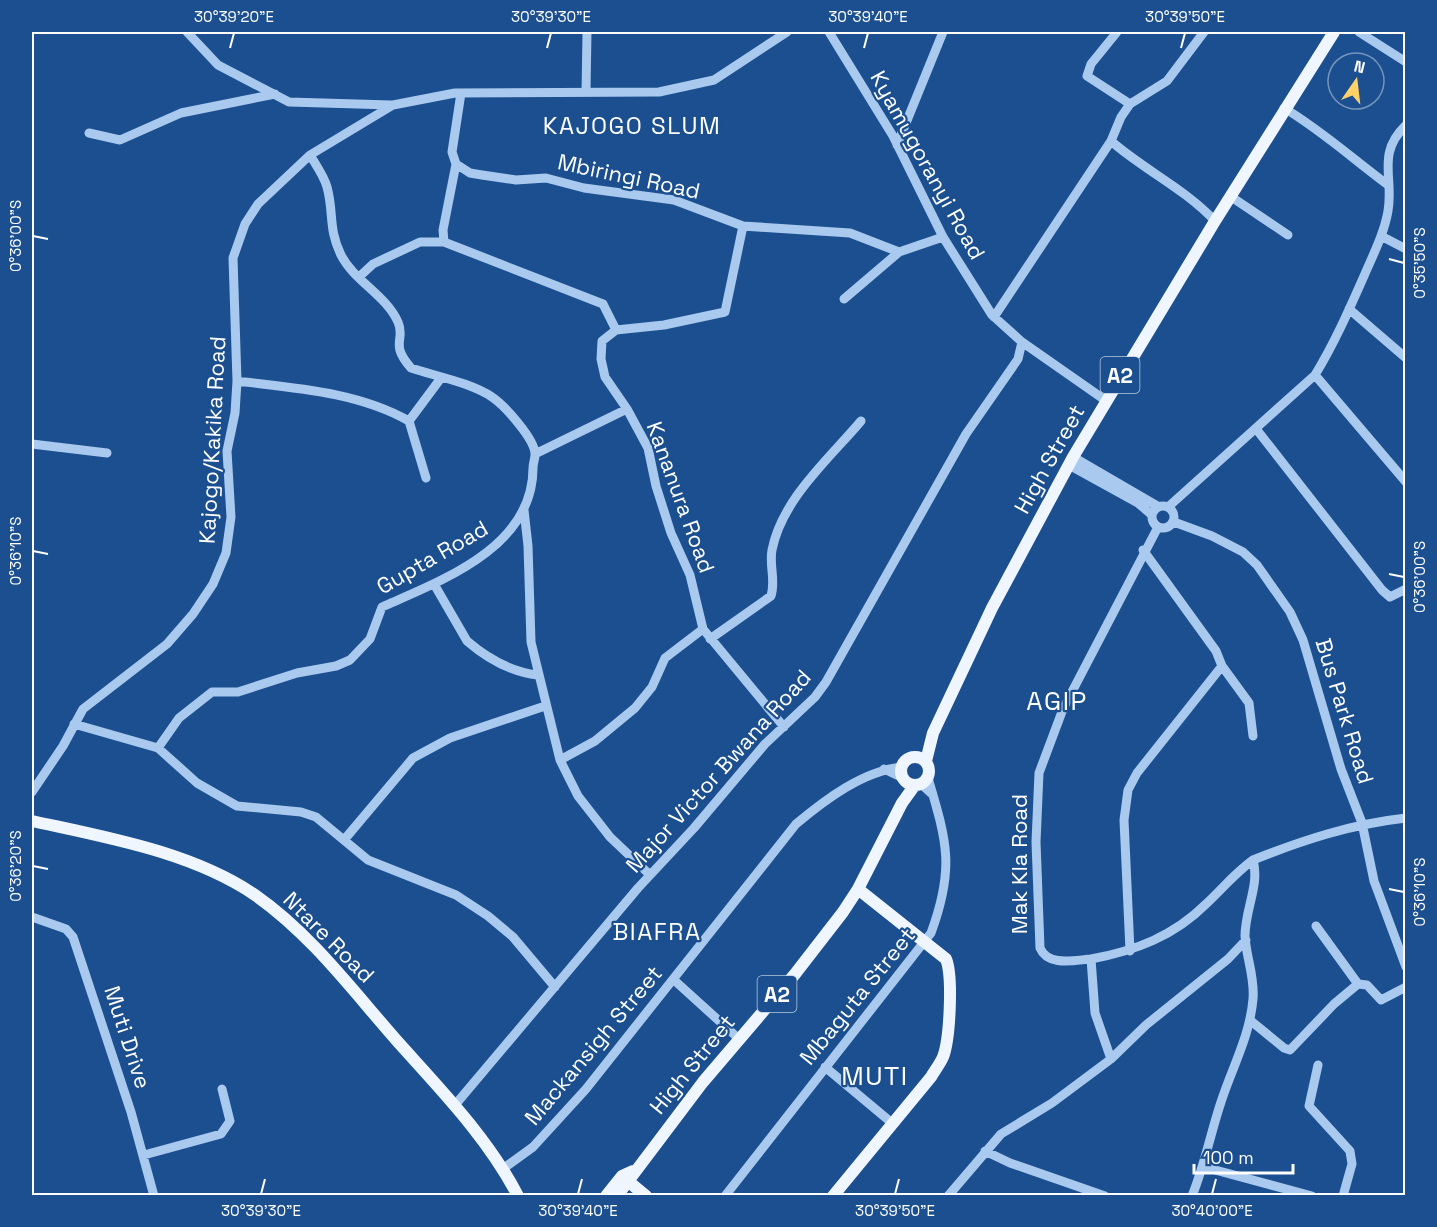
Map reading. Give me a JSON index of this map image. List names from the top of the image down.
{
  "streets": {
    "main road": ["A2", "High Street", "Ntare Road"],
    "street": [
      "Kyamugoranyi Road",
      "Mbiringi Road",
      "Kajogo/Kakika Road",
      "Kananura Road",
      "Gupta Road",
      "Bus Park Road",
      "Major Victor Bwana Road",
      "Mak Kla Road",
      "Mbaguta Street",
      "Muti Drive",
      "Mackansigh Street"
    ]
  },
  "crossings": [
    ["Kyamugoranyi Road", "High Street"],
    ["Kyamugoranyi Road", "Major Victor Bwana Road"],
    ["High Street", "Mbaguta Street"],
    ["High Street", "Mackansigh Street"],
    ["Kananura Road", "Major Victor Bwana Road"],
    ["Bus Park Road", "Mak Kla Road"],
    ["Major Victor Bwana Road", "Ntare Road"],
    ["Ntare Road", "Mackansigh Street"],
    ["Mbaguta Street", "Mackansigh Street"]
  ],
  "districts": [
    "KAJOGO SLUM",
    "AGIP",
    "BIAFRA",
    "MUTI"
  ],
  "scale_bar": "100 m",
  "north": "top",
  "coordinates": [
    "30°39'20\"E",
    "30°39'30\"E",
    "30°39'40\"E",
    "30°39'50\"E",
    "0°36'00\"S",
    "0°35'50\"S",
    "0°36'10\"S",
    "0°36'20\"S",
    "30°40'00\"E"
  ]
}
